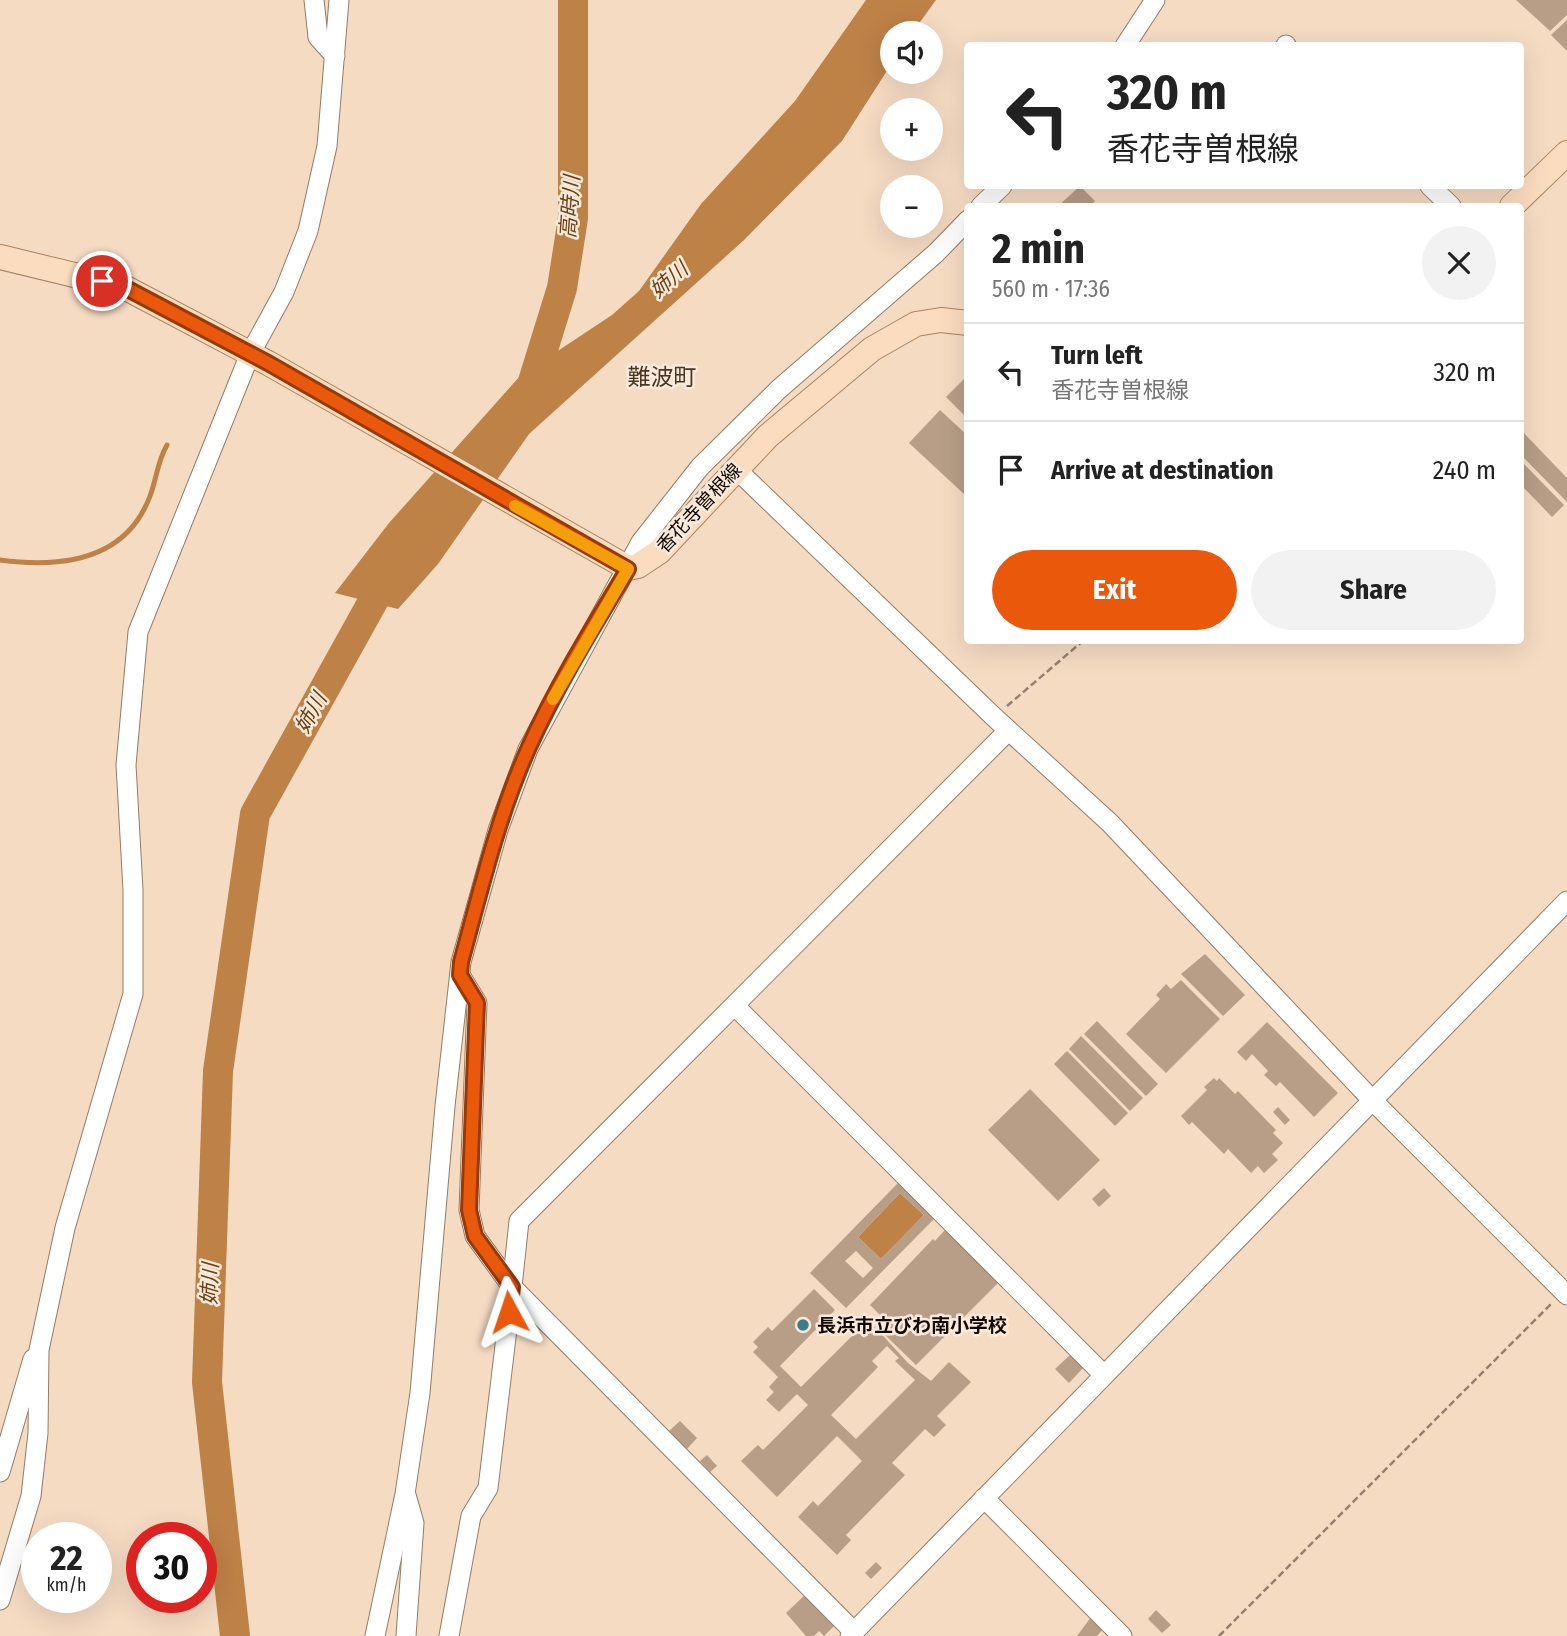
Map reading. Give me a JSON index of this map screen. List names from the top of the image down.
{
  "streets": {
    "main road": ["香花寺曽根線"]
  },
  "districts": ["難波町"],
  "water": ["高時川", "姉川"],
  "places": ["長浜市立びわ南小学校"],
  "page": {
    "map_buttons": ["+", "−"],
    "turn": ["320 m", "香花寺曽根線"],
    "heading": ["2 min", "560 m · 17:36"],
    "list": [
      {
        "name": "Turn left",
        "note": "香花寺曽根線",
        "value": "320 m"
      },
      {
        "name": "Arrive at destination",
        "value": "240 m"
      }
    ],
    "buttons": ["Exit", "Share"],
    "speed": "22 km/h",
    "limit": "30"
  }
}
